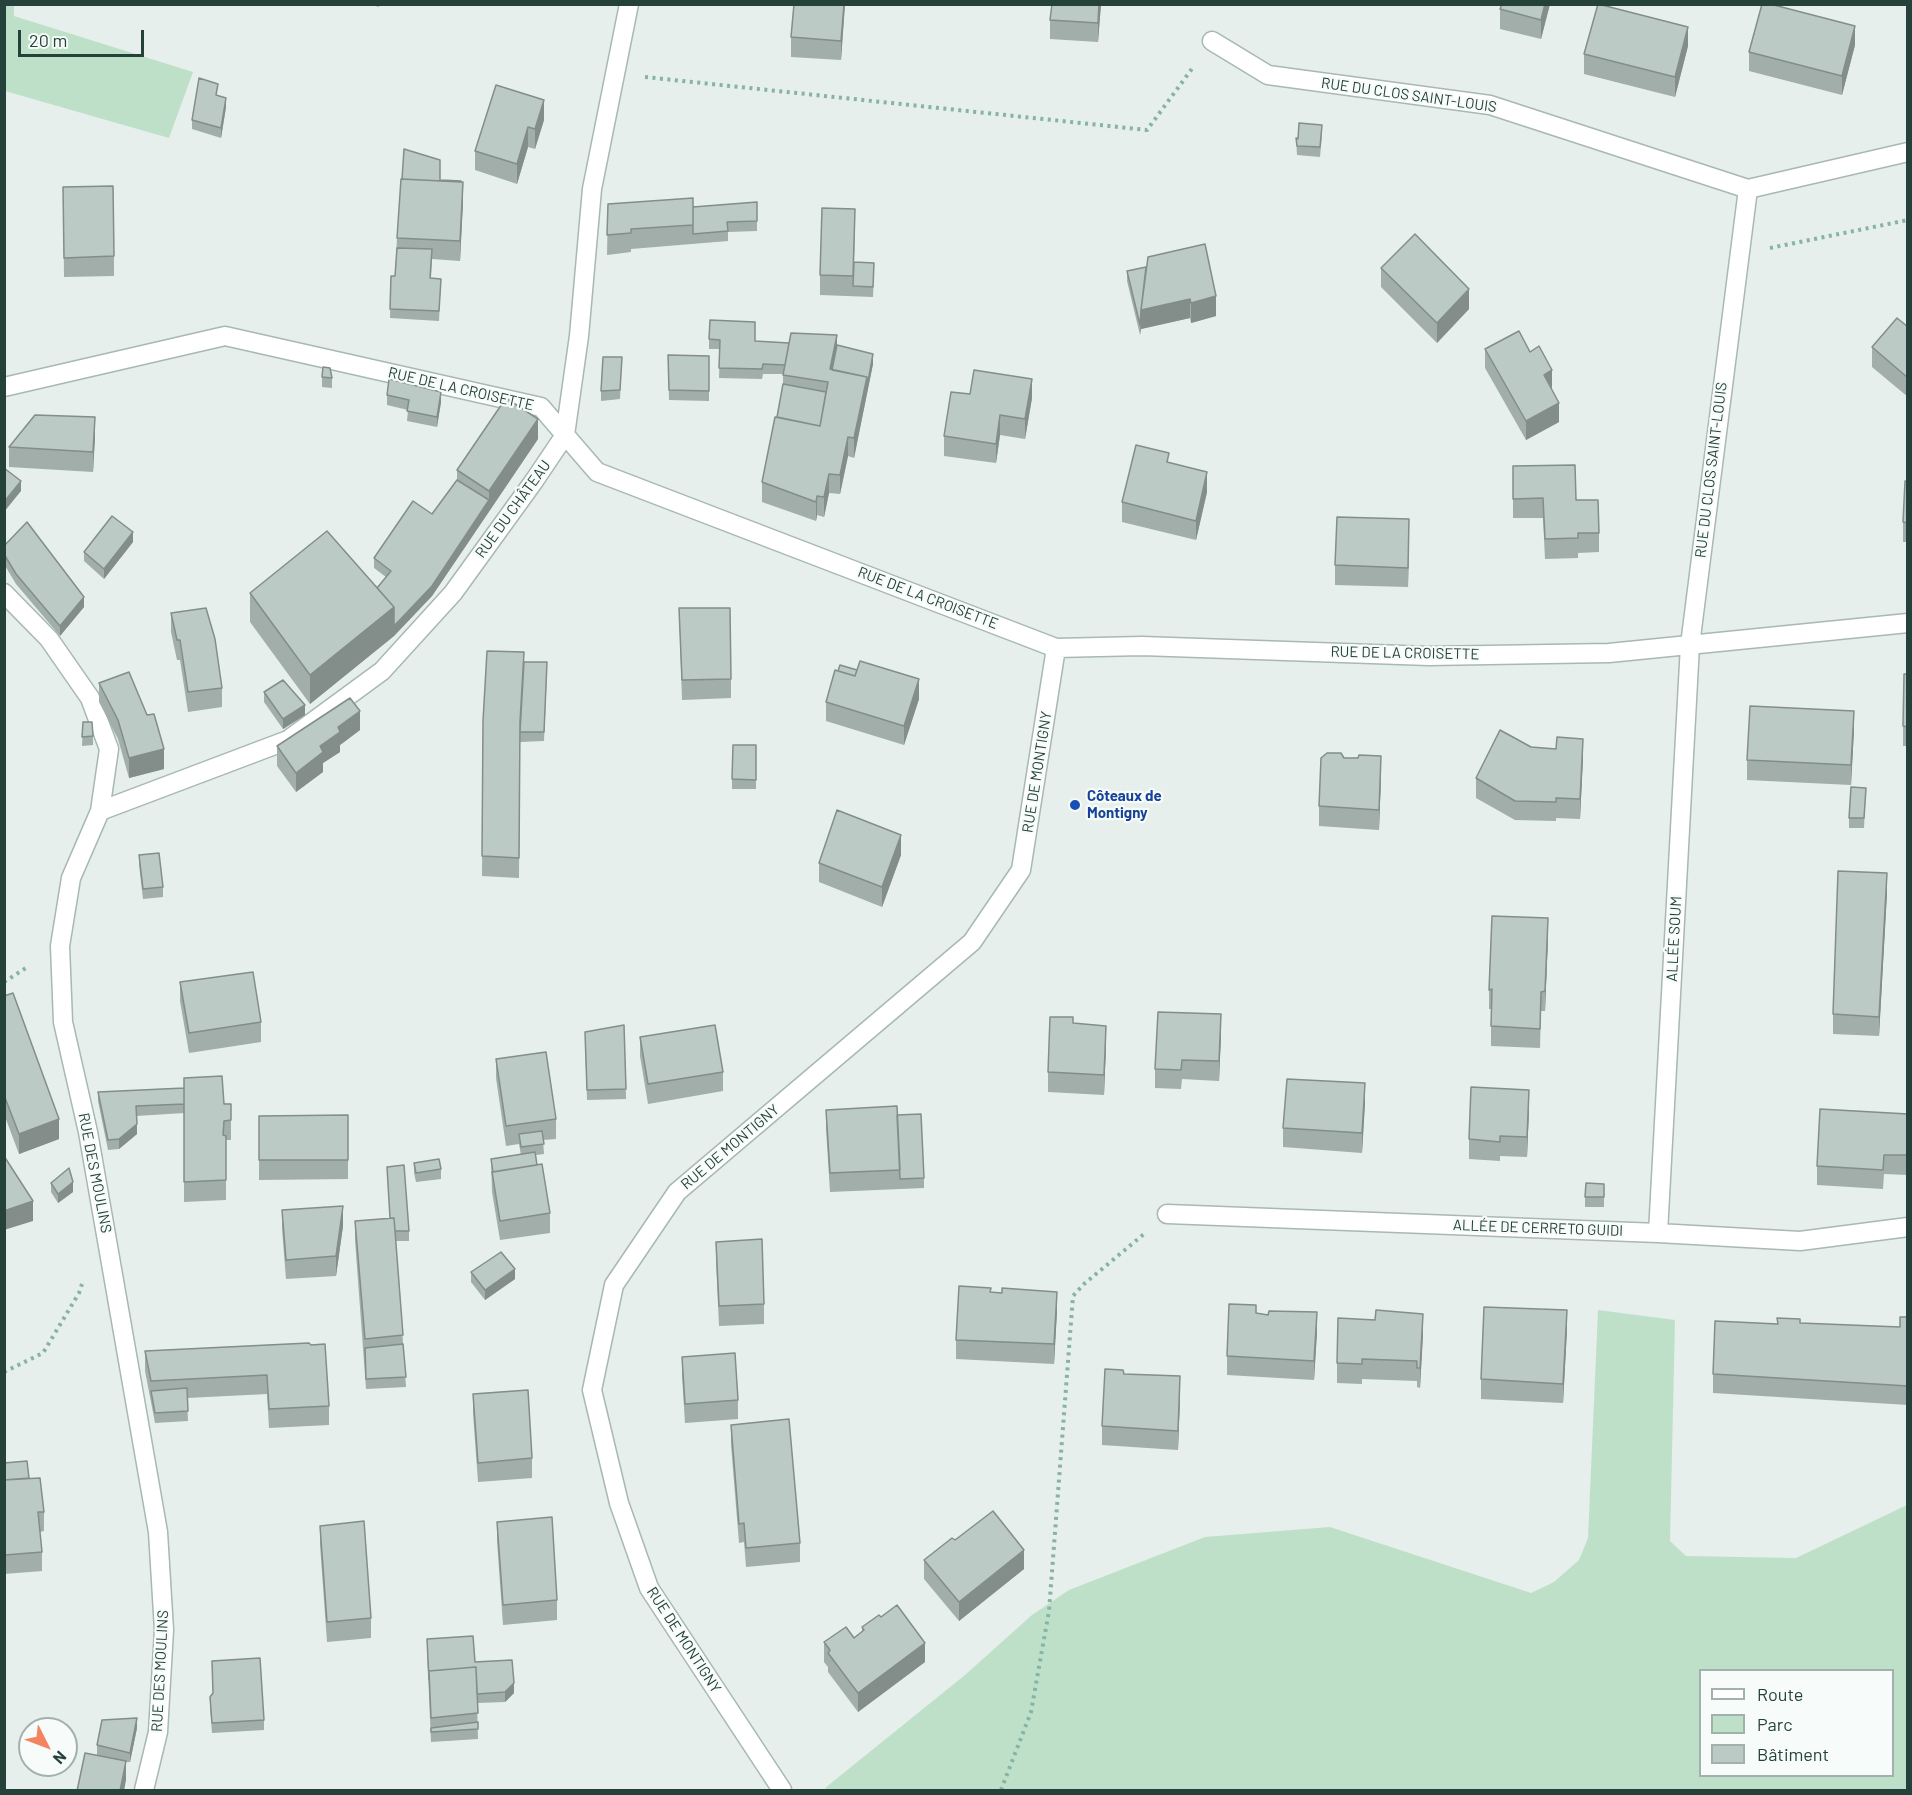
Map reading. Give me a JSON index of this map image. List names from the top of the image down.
{
  "streets": {
    "street": [
      "RUE DU CLOS SAINT-LOUIS",
      "RUE DE LA CROISETTE",
      "RUE DU CHÂTEAU",
      "RUE DE MONTIGNY",
      "ALLÉE SOUM",
      "RUE DES MOULINS",
      "ALLÉE DE CERRETO GUIDI"
    ]
  },
  "crossings": [
    ["RUE DU CLOS SAINT-LOUIS", "RUE DE LA CROISETTE"],
    ["RUE DU CLOS SAINT-LOUIS", "ALLÉE SOUM"],
    ["RUE DE LA CROISETTE", "RUE DU CHÂTEAU"],
    ["RUE DE LA CROISETTE", "RUE DE MONTIGNY"],
    ["RUE DE LA CROISETTE", "ALLÉE SOUM"],
    ["RUE DU CHÂTEAU", "RUE DES MOULINS"],
    ["ALLÉE SOUM", "ALLÉE DE CERRETO GUIDI"]
  ],
  "places": ["Côteaux de Montigny"],
  "legend": ["Route", "Parc", "Bâtiment"],
  "scale_bar": "20 m",
  "north": "bottom right"
}
